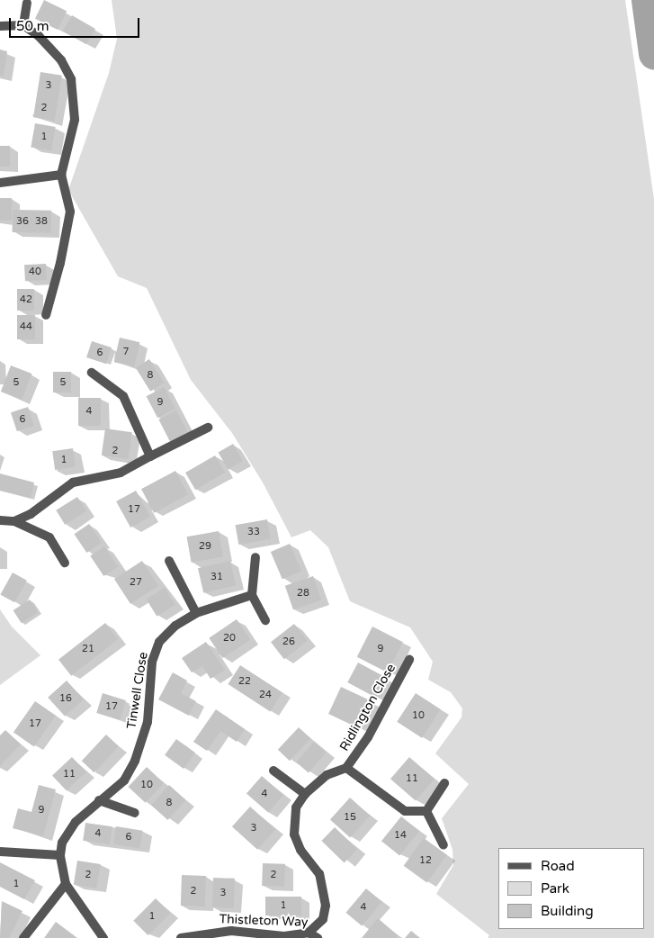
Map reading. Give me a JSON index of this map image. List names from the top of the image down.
{
  "streets": {
    "street": ["Tinwell Close", "Ridlington Close", "Thistleton Way"]
  },
  "crossings": [
    ["Ridlington Close", "Thistleton Way"]
  ],
  "house_numbers": [
    "3",
    "2",
    "1",
    "36",
    "38",
    "40",
    "42",
    "44",
    "7",
    "6",
    "8",
    "5",
    "5",
    "9",
    "4",
    "6",
    "2",
    "1",
    "17",
    "33",
    "29",
    "31",
    "27",
    "28",
    "20",
    "26",
    "21",
    "9",
    "22",
    "24",
    "16",
    "17",
    "10",
    "17",
    "11",
    "11",
    "10",
    "4",
    "8",
    "9",
    "15",
    "3",
    "4",
    "14",
    "6",
    "12",
    "2",
    "2",
    "1",
    "2",
    "3",
    "1",
    "4",
    "1"
  ],
  "legend": ["Road", "Park", "Building"],
  "scale_bar": "50 m"
}
